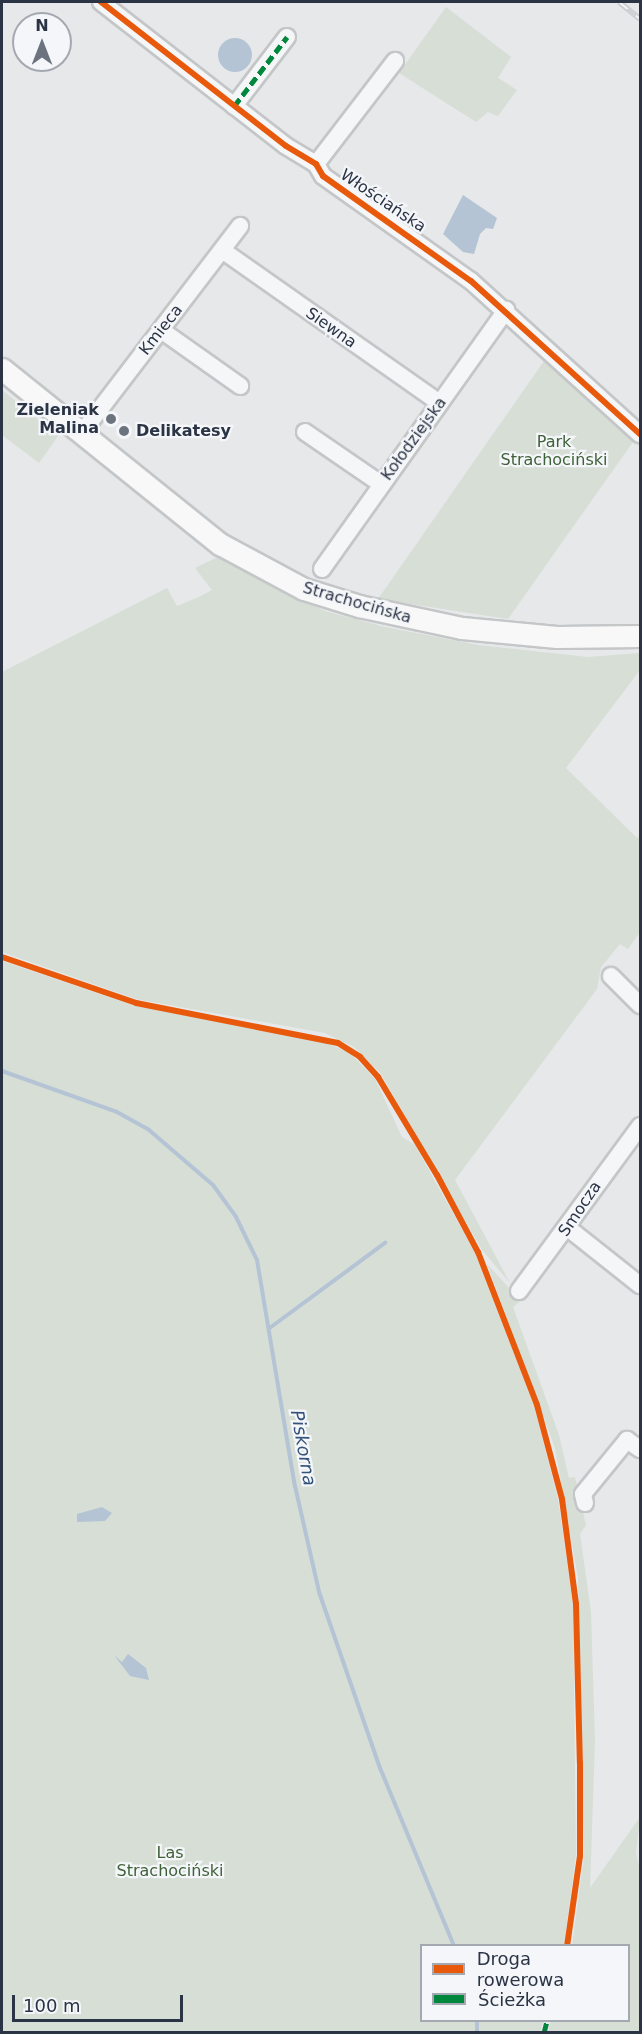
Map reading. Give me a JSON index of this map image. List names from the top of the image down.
{
  "streets": {
    "main road": ["Strachocińska"],
    "street": [
      "Włościańska",
      "Siewna",
      "Kmieca",
      "Kołodziejska",
      "Smocza"
    ]
  },
  "crossings": [
    ["Włościańska", "Kołodziejska"],
    ["Siewna", "Kmieca"],
    ["Siewna", "Kołodziejska"],
    ["Kmieca", "Strachocińska"]
  ],
  "water": ["Piskorna"],
  "parks": ["Park Strachociński", "Las Strachociński"],
  "places": ["Zieleniak Malina", "Delikatesy"],
  "legend": ["Droga rowerowa", "Ścieżka"],
  "scale_bar": "100 m",
  "north": "top"
}
